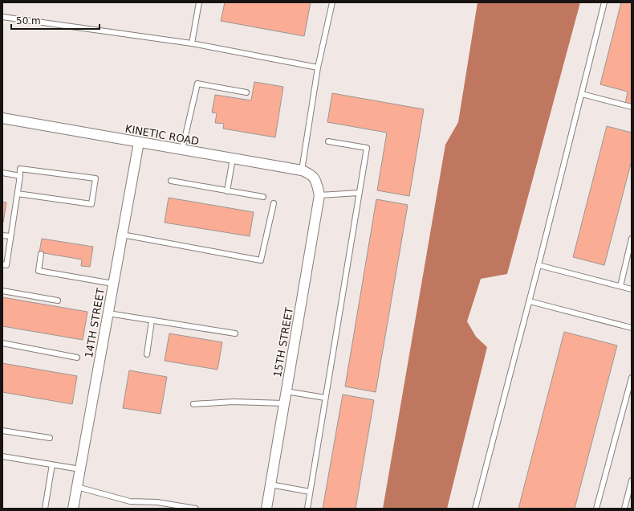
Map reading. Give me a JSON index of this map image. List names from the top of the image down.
{
  "streets": {
    "street": ["KINETIC ROAD", "14TH STREET", "15TH STREET"]
  },
  "crossings": [
    ["KINETIC ROAD", "14TH STREET"],
    ["KINETIC ROAD", "15TH STREET"]
  ],
  "scale_bar": "50 m"
}
